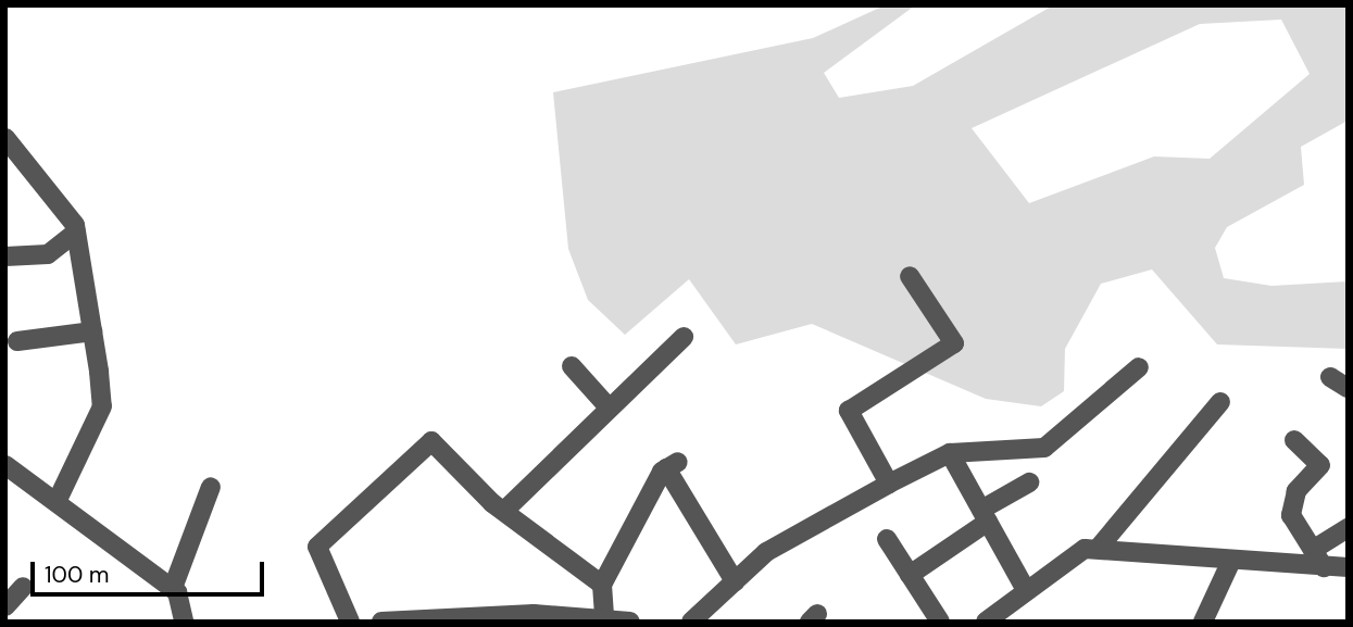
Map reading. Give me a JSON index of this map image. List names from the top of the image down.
{
  "scale_bar": "100 m"
}
